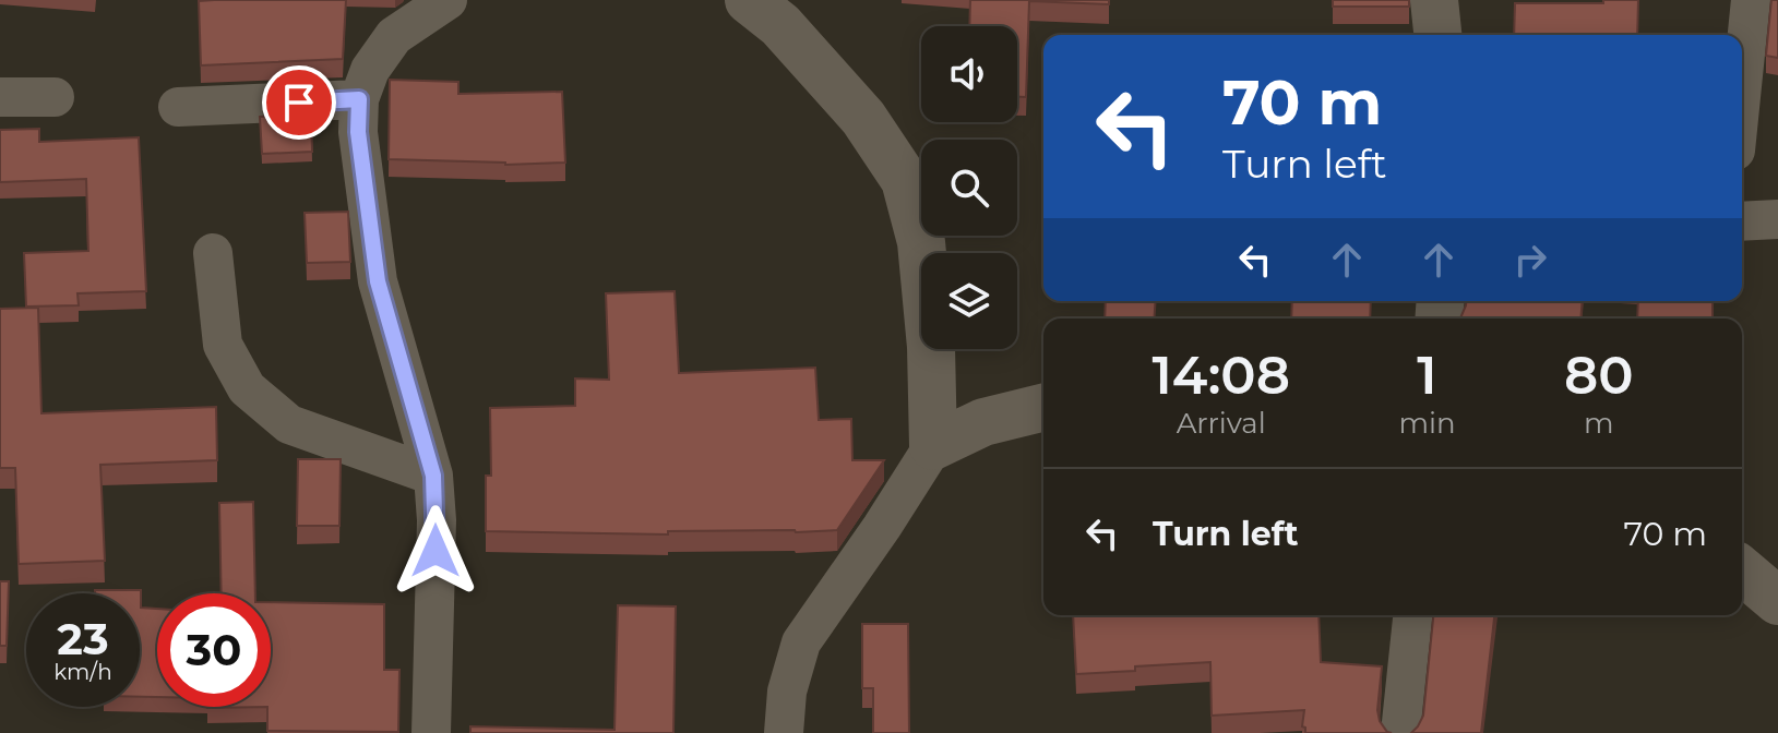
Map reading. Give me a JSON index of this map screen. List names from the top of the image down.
{
  "page": {
    "turn": ["70 m", "Turn left"],
    "eta": [
      "14:08",
      "Arrival",
      "1",
      "min",
      "80",
      "m"
    ],
    "list": [
      {
        "name": "Turn left",
        "value": "70 m"
      }
    ],
    "speed": "23 km/h",
    "limit": "30"
  }
}
